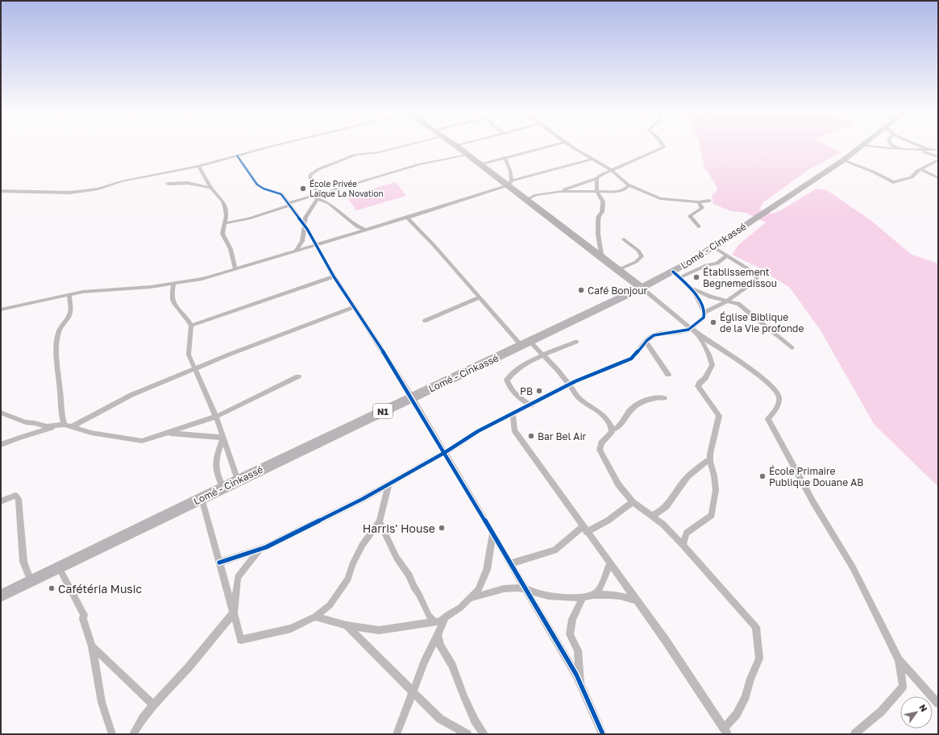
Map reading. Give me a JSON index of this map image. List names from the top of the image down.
{
  "streets": {
    "highway": ["Lomé - Cinkassé", "N1"]
  },
  "places": [
    "École Privée Laïque La Novation",
    "Établissement Begnemedissou",
    "Café Bonjour",
    "Église Biblique de la Vie profonde",
    "PB",
    "Bar Bel Air",
    "École Primaire Publique Douane AB",
    "Harris' House",
    "Cafétéria Music"
  ],
  "north": "top right"
}
